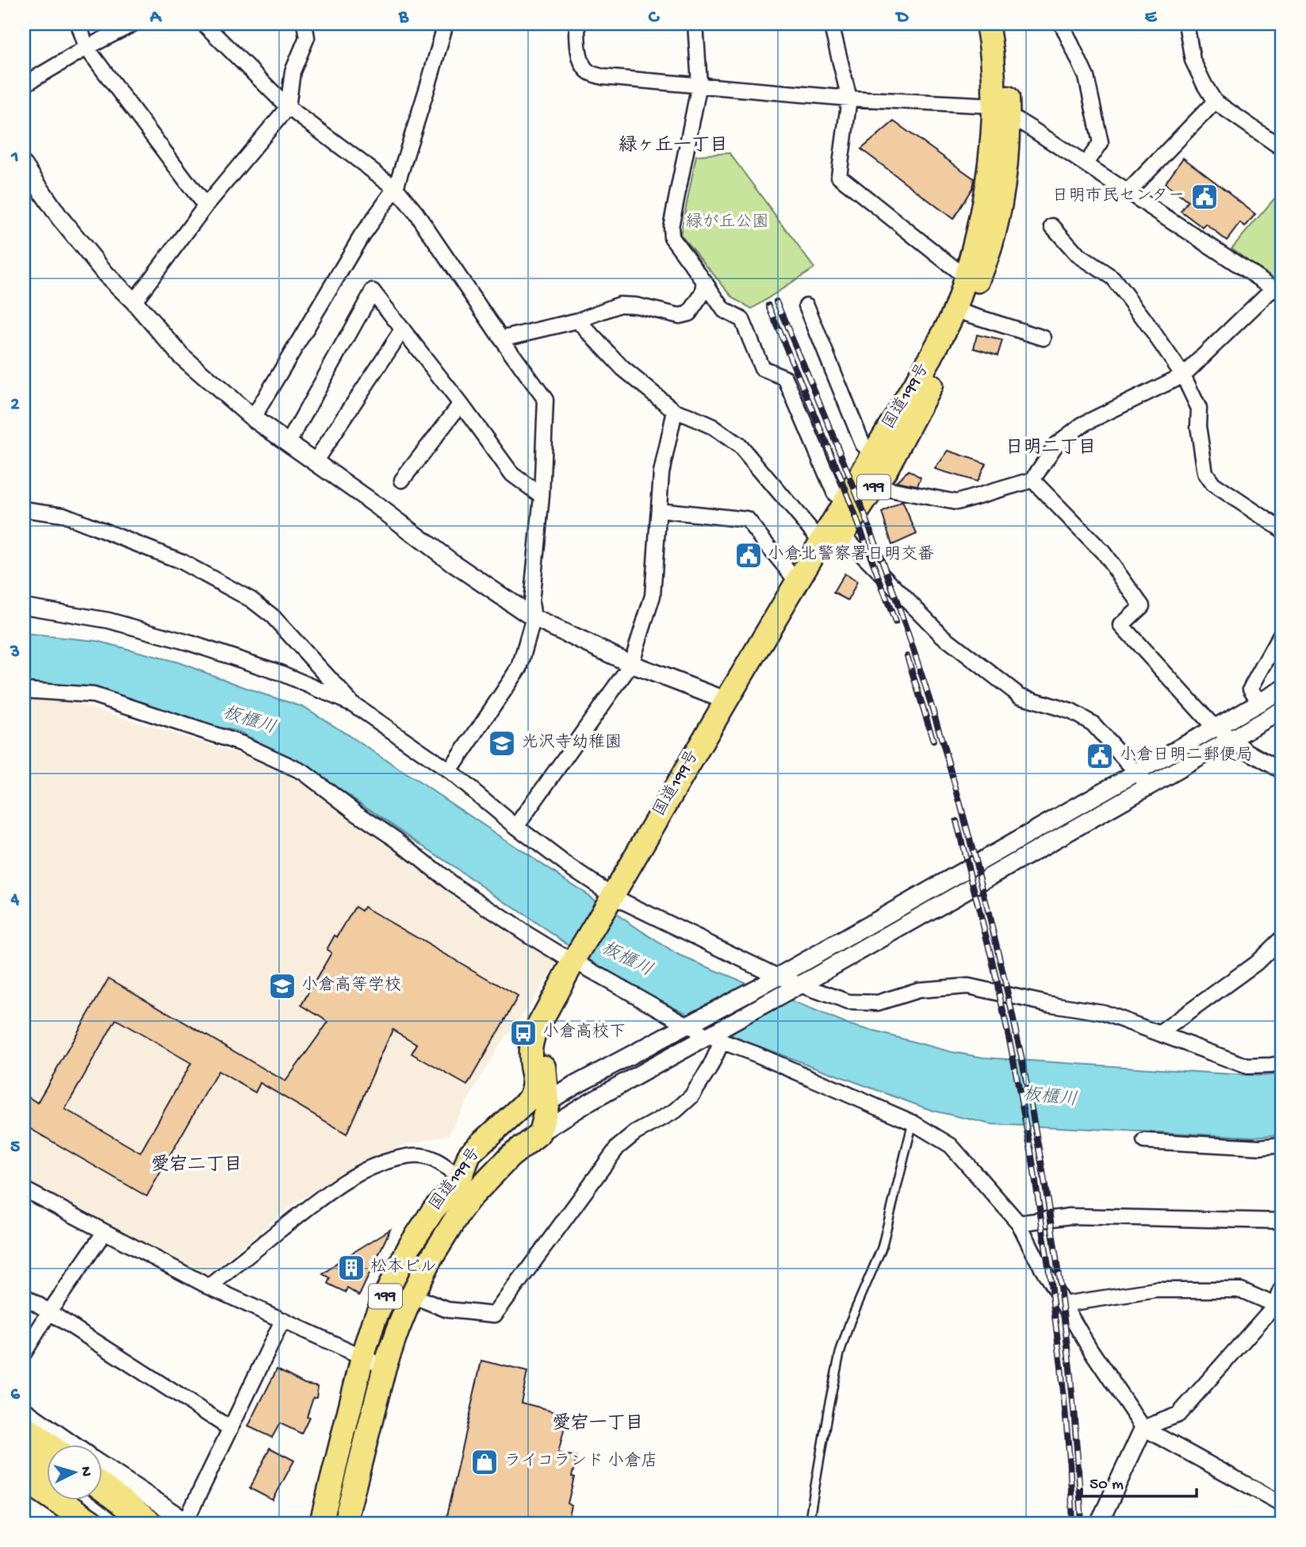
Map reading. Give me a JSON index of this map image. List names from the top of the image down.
{
  "streets": {
    "highway": ["国道199号", "199"]
  },
  "districts": [
    "緑ヶ丘一丁目",
    "日明二丁目",
    "愛宕二丁目",
    "愛宕一丁目"
  ],
  "water": ["板櫃川"],
  "parks": ["緑が丘公園"],
  "places": {
    "public building": ["日明市民センター", "小倉北警察署日明交番", "小倉日明二郵便局"],
    "school or university": ["光沢寺幼稚園", "小倉高等学校"],
    "bus stop": ["小倉高校下"],
    "building": ["松本ビル"],
    "shop": ["ライコランド 小倉店"]
  },
  "scale_bar": "50 m",
  "north": "right",
  "grid": {
    "columns": [
      "A",
      "B",
      "C",
      "D",
      "E"
    ],
    "rows": [
      "1",
      "2",
      "3",
      "4",
      "5",
      "6"
    ]
  }
}
